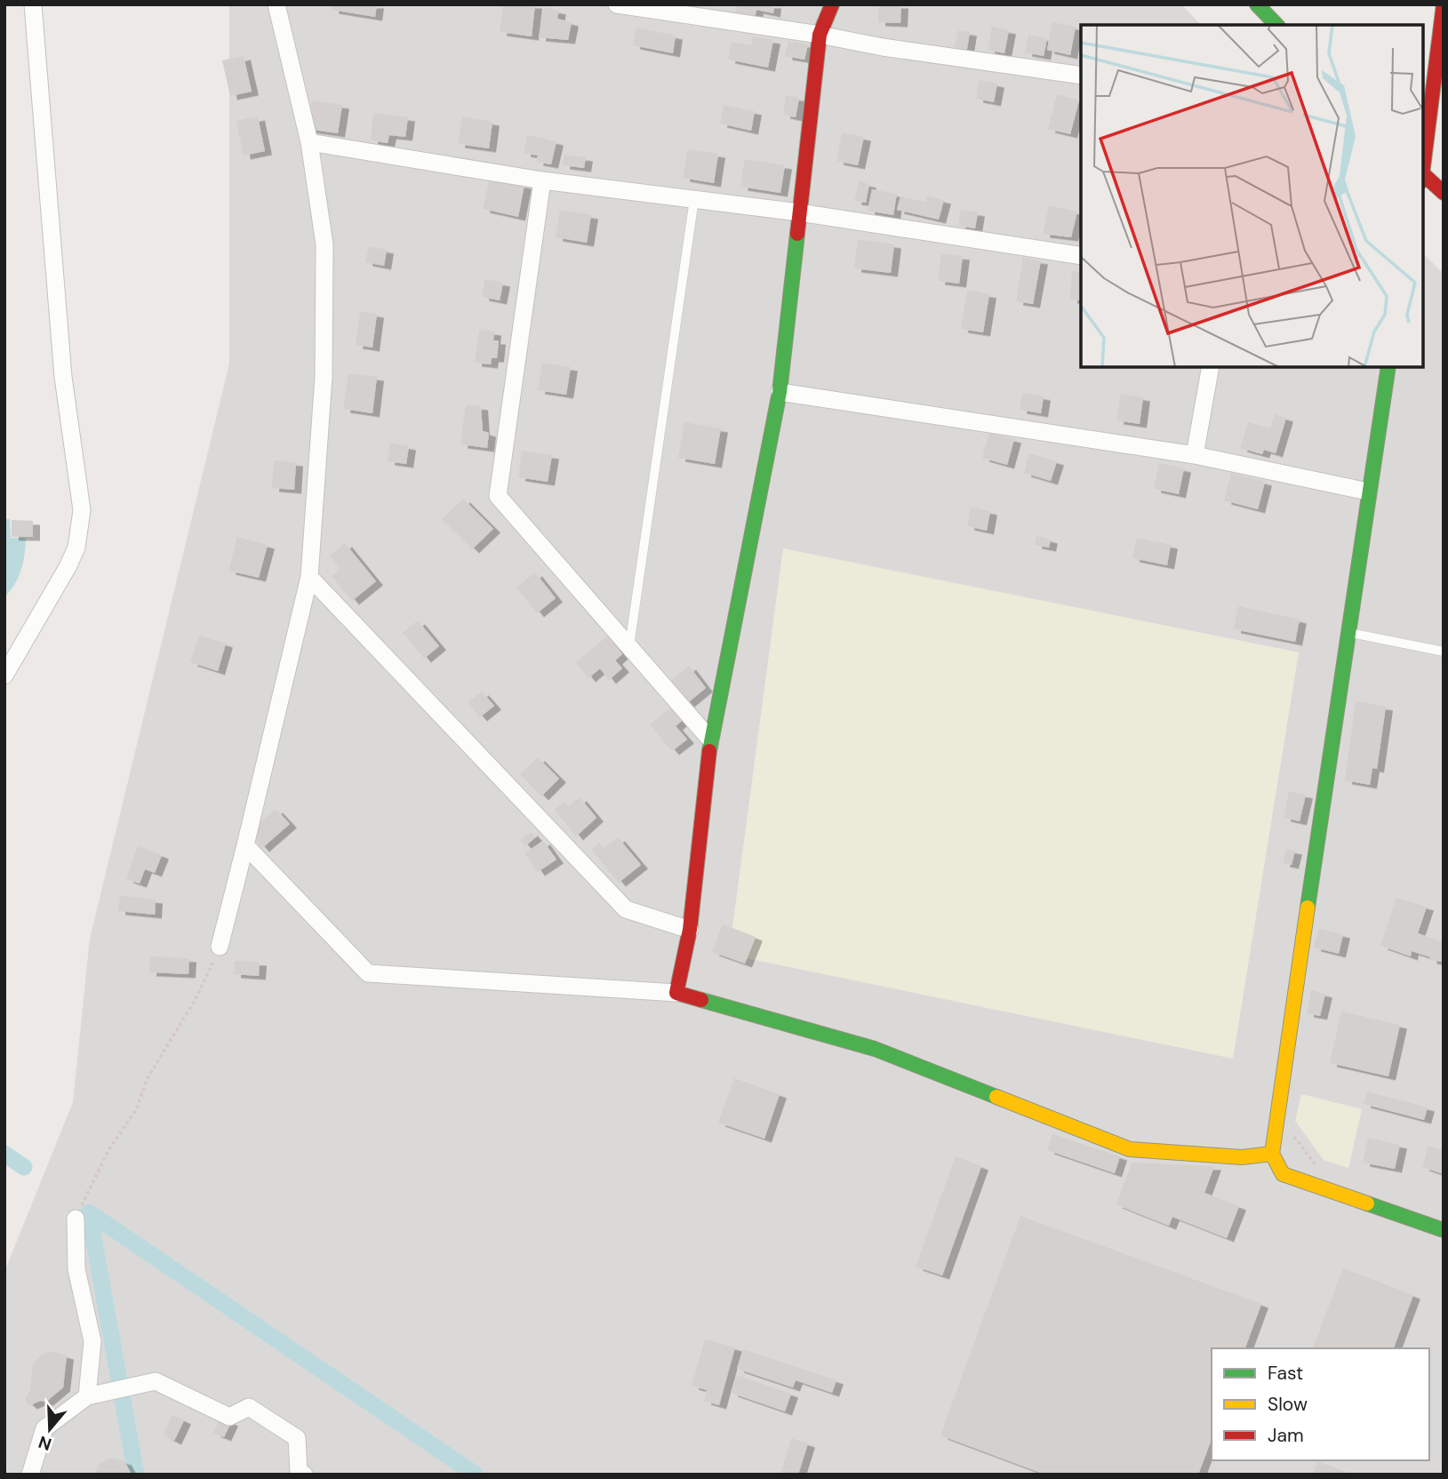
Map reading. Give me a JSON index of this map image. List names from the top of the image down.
{
  "legend": ["Fast", "Slow", "Jam"],
  "north": "bottom"
}
